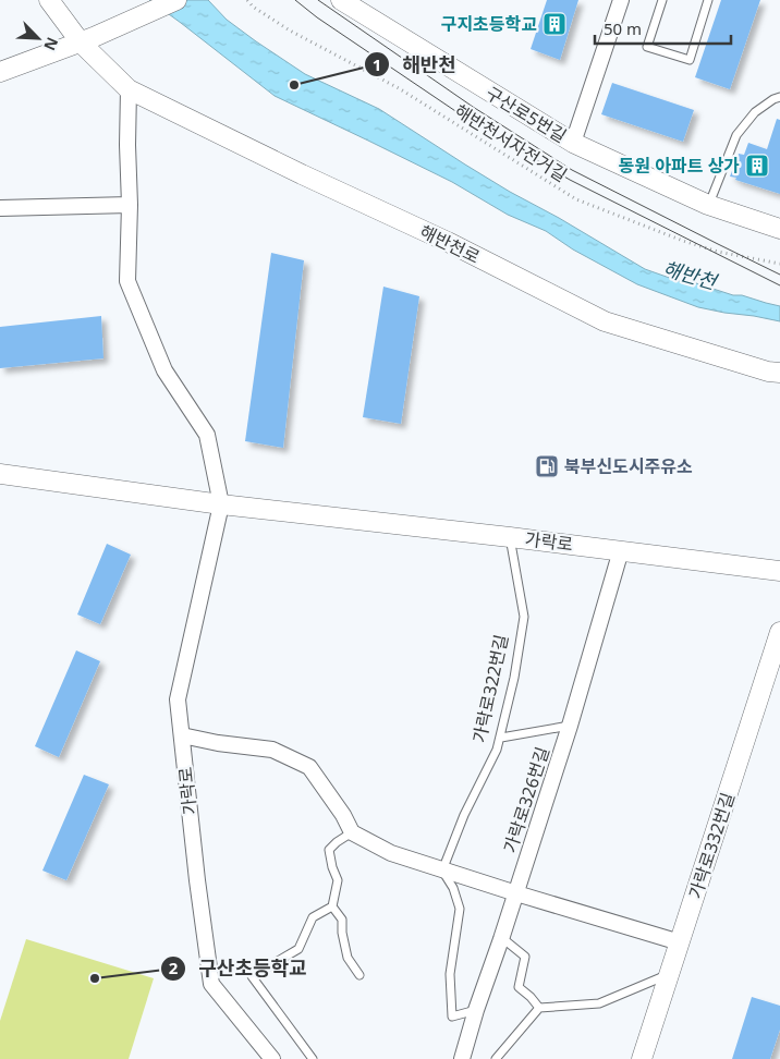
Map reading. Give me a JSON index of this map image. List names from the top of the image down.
{
  "streets": {
    "street": [
      "구산로5번길",
      "해반천로",
      "가락로",
      "가락로326번길",
      "가락로332번길"
    ],
    "lane": ["가락로322번길"],
    "path": ["해반천서자전거길"]
  },
  "crossings": [
    ["가락로", "가락로322번길"],
    ["가락로", "가락로326번길"]
  ],
  "water": ["해반천"],
  "places": {
    "building": ["구지초등학교", "동원 아파트 상가"],
    "other": ["해반천", "구산초등학교"],
    "fuel station": ["북부신도시주유소"]
  },
  "scale_bar": "50 m",
  "north": "bottom right"
}
